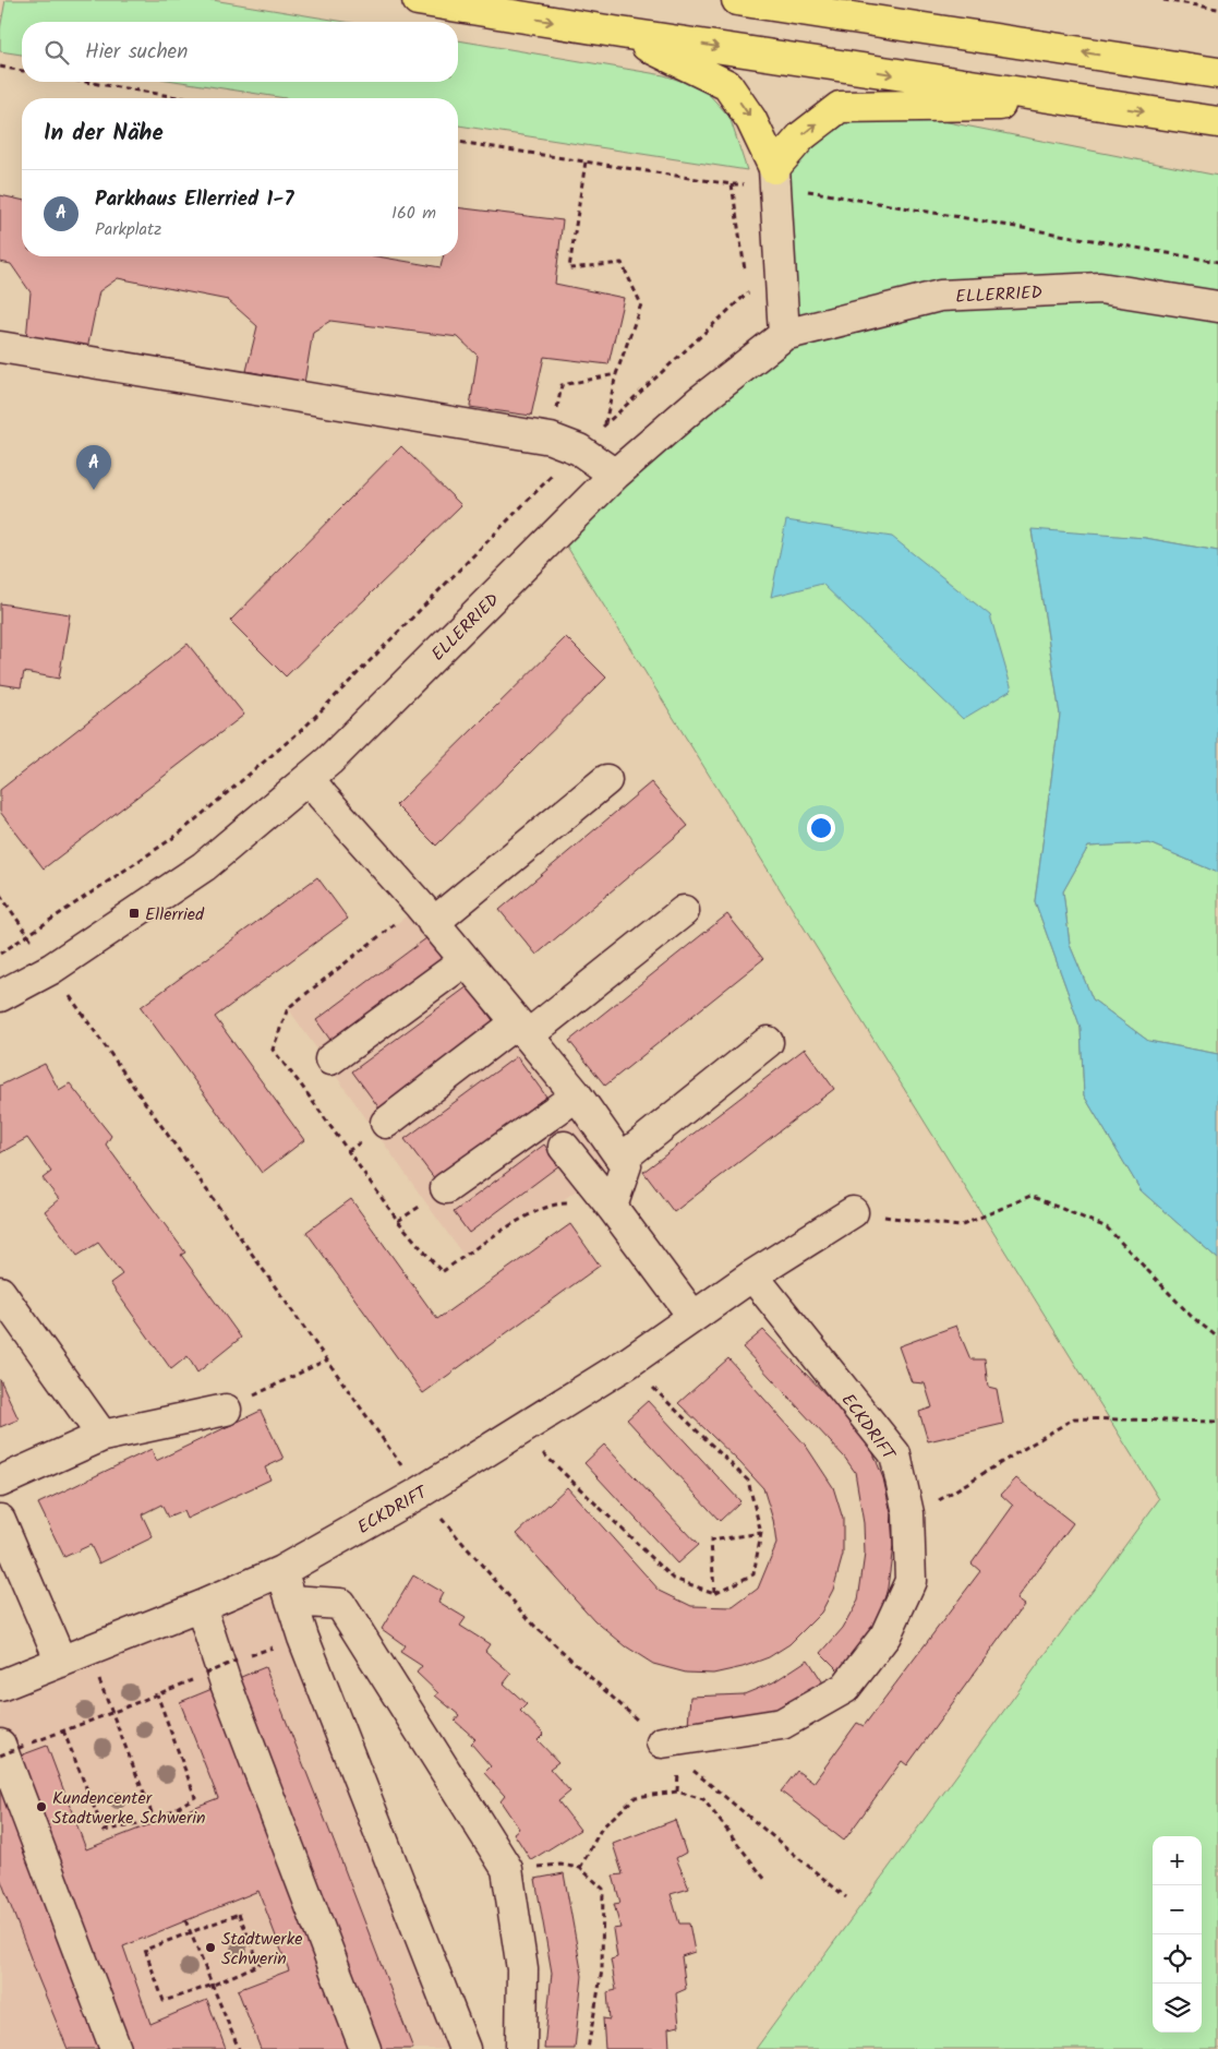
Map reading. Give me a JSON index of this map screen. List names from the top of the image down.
{
  "streets": {
    "street": ["ELLERRIED", "ECKDRIFT"]
  },
  "places": {
    "transit": ["Ellerried"],
    "other": ["Kundencenter Stadtwerke Schwerin", "Stadtwerke Schwerin"]
  },
  "page": {
    "search": "Hier suchen",
    "heading": "In der Nähe",
    "list": [
      {
        "mark": "A",
        "name": "Parkhaus Ellerried 1-7",
        "note": "Parkplatz",
        "value": "160 m"
      }
    ],
    "pins": "A",
    "map_buttons": ["+", "−"]
  }
}
